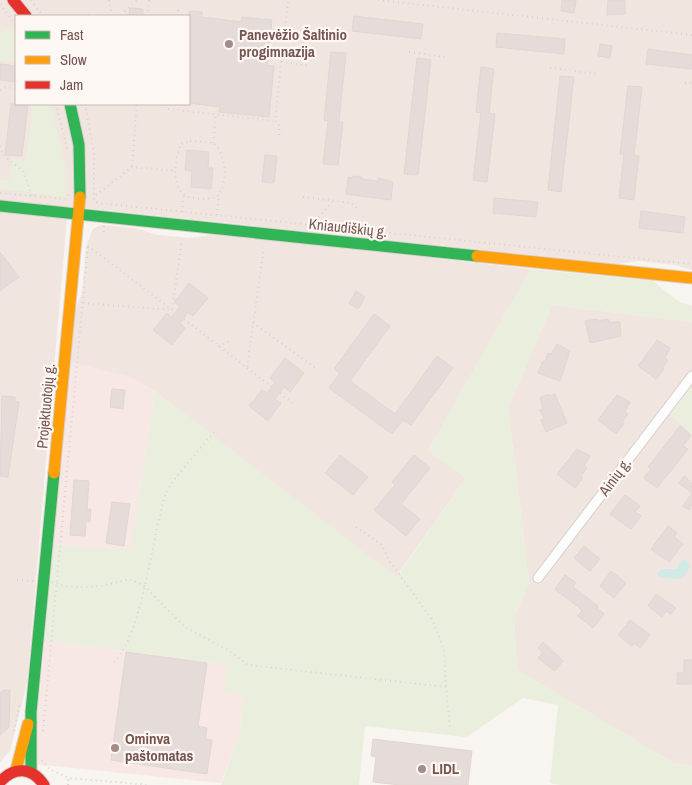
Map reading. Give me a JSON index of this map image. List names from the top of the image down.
{
  "streets": {
    "main road": ["Kniaudiškių g.", "Projektuotojų g."],
    "street": ["Ainių g."]
  },
  "crossings": [
    ["Kniaudiškių g.", "Projektuotojų g."]
  ],
  "places": ["Panevėžio Šaltinio progimnazija", "Ominva paštomatas", "LIDL"],
  "legend": ["Fast", "Slow", "Jam"]
}
